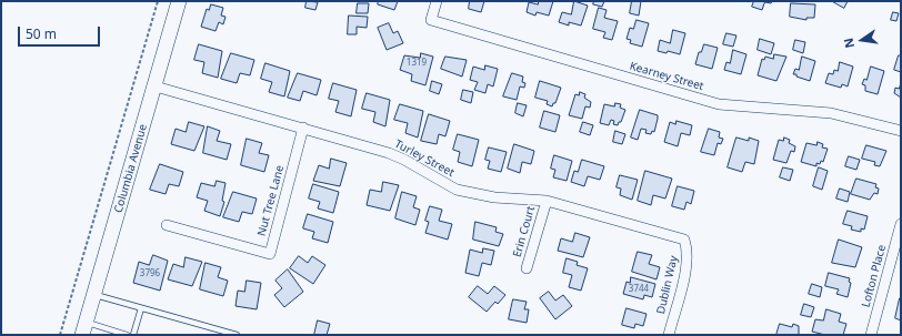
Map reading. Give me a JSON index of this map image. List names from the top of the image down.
{
  "streets": {
    "main road": ["Columbia Avenue"],
    "street": [
      "Kearney Street",
      "Turley Street",
      "Nut Tree Lane",
      "Erin Court",
      "Lofton Place",
      "Dublin Way"
    ]
  },
  "crossings": [
    ["Turley Street", "Columbia Avenue"],
    ["Turley Street", "Nut Tree Lane"],
    ["Turley Street", "Erin Court"],
    ["Turley Street", "Dublin Way"]
  ],
  "house_numbers": ["1319", "3796", "3744"],
  "scale_bar": "50 m",
  "north": "left"
}
